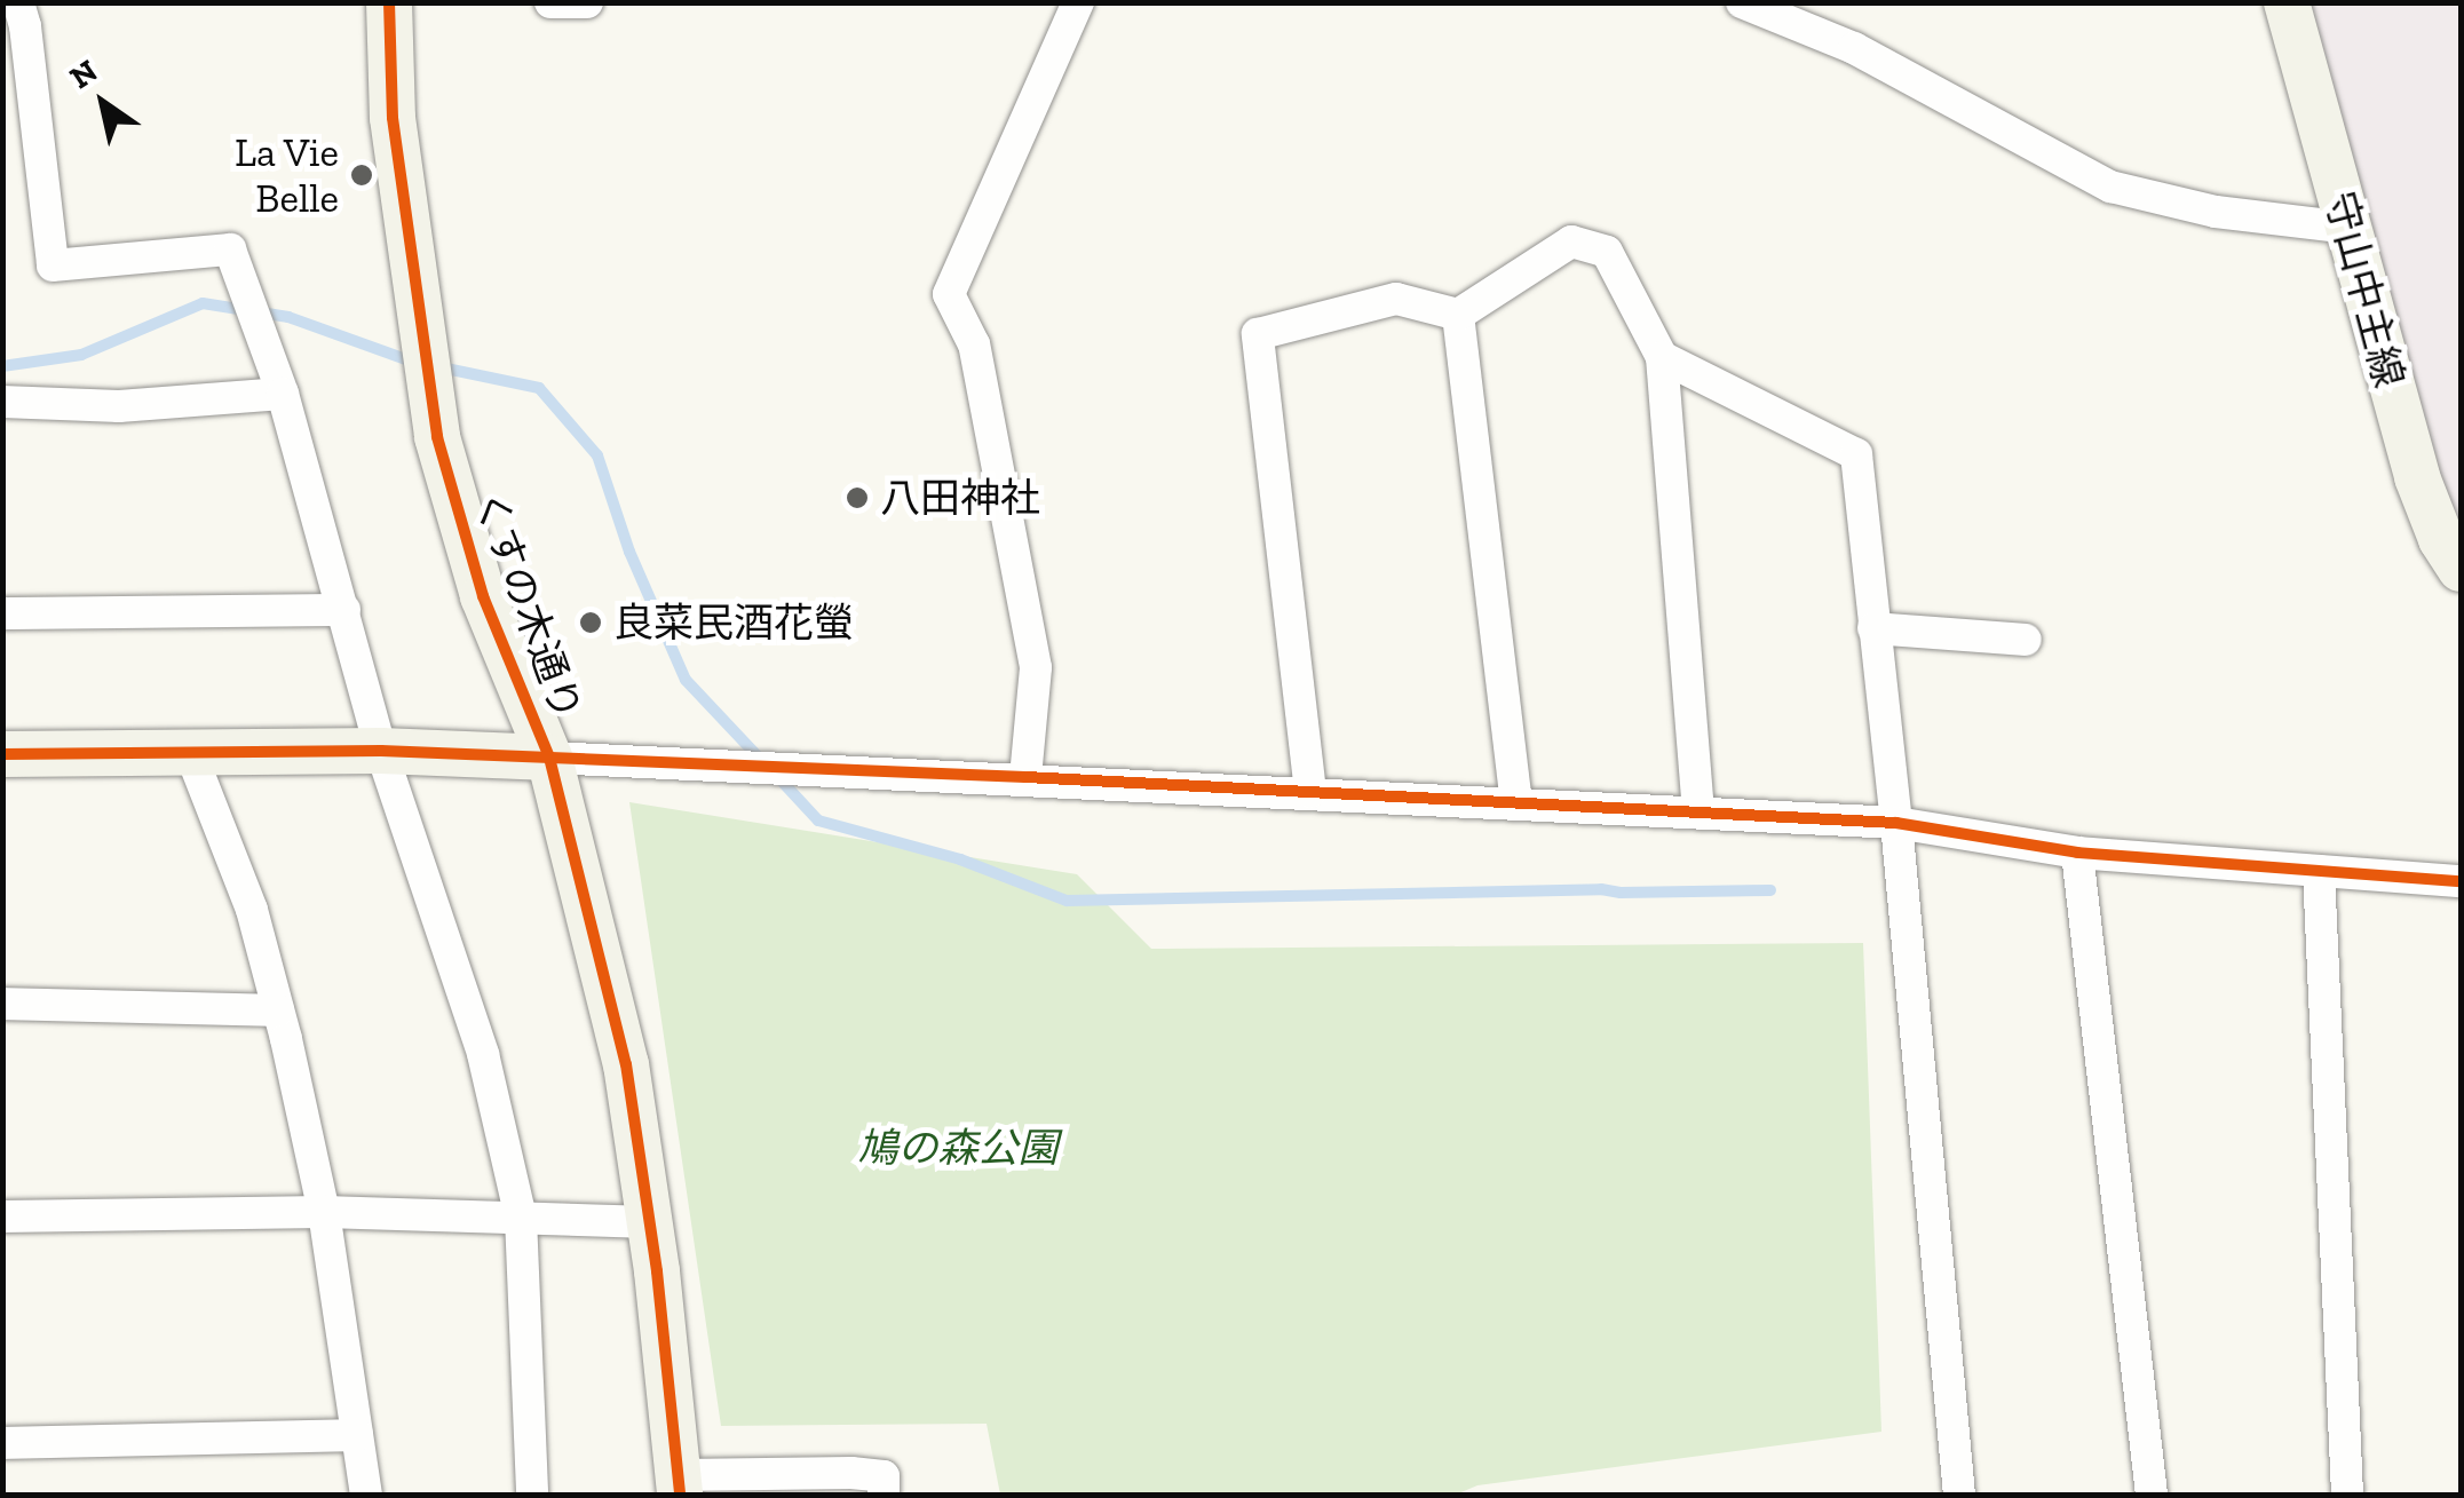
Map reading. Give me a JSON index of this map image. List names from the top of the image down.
{
  "streets": {
    "street": ["守山中主線", "くすの木通り"]
  },
  "parks": ["鳩の森公園"],
  "places": ["La Vie Belle", "八田神社", "良菜民酒花螢"],
  "north": "top left"
}
